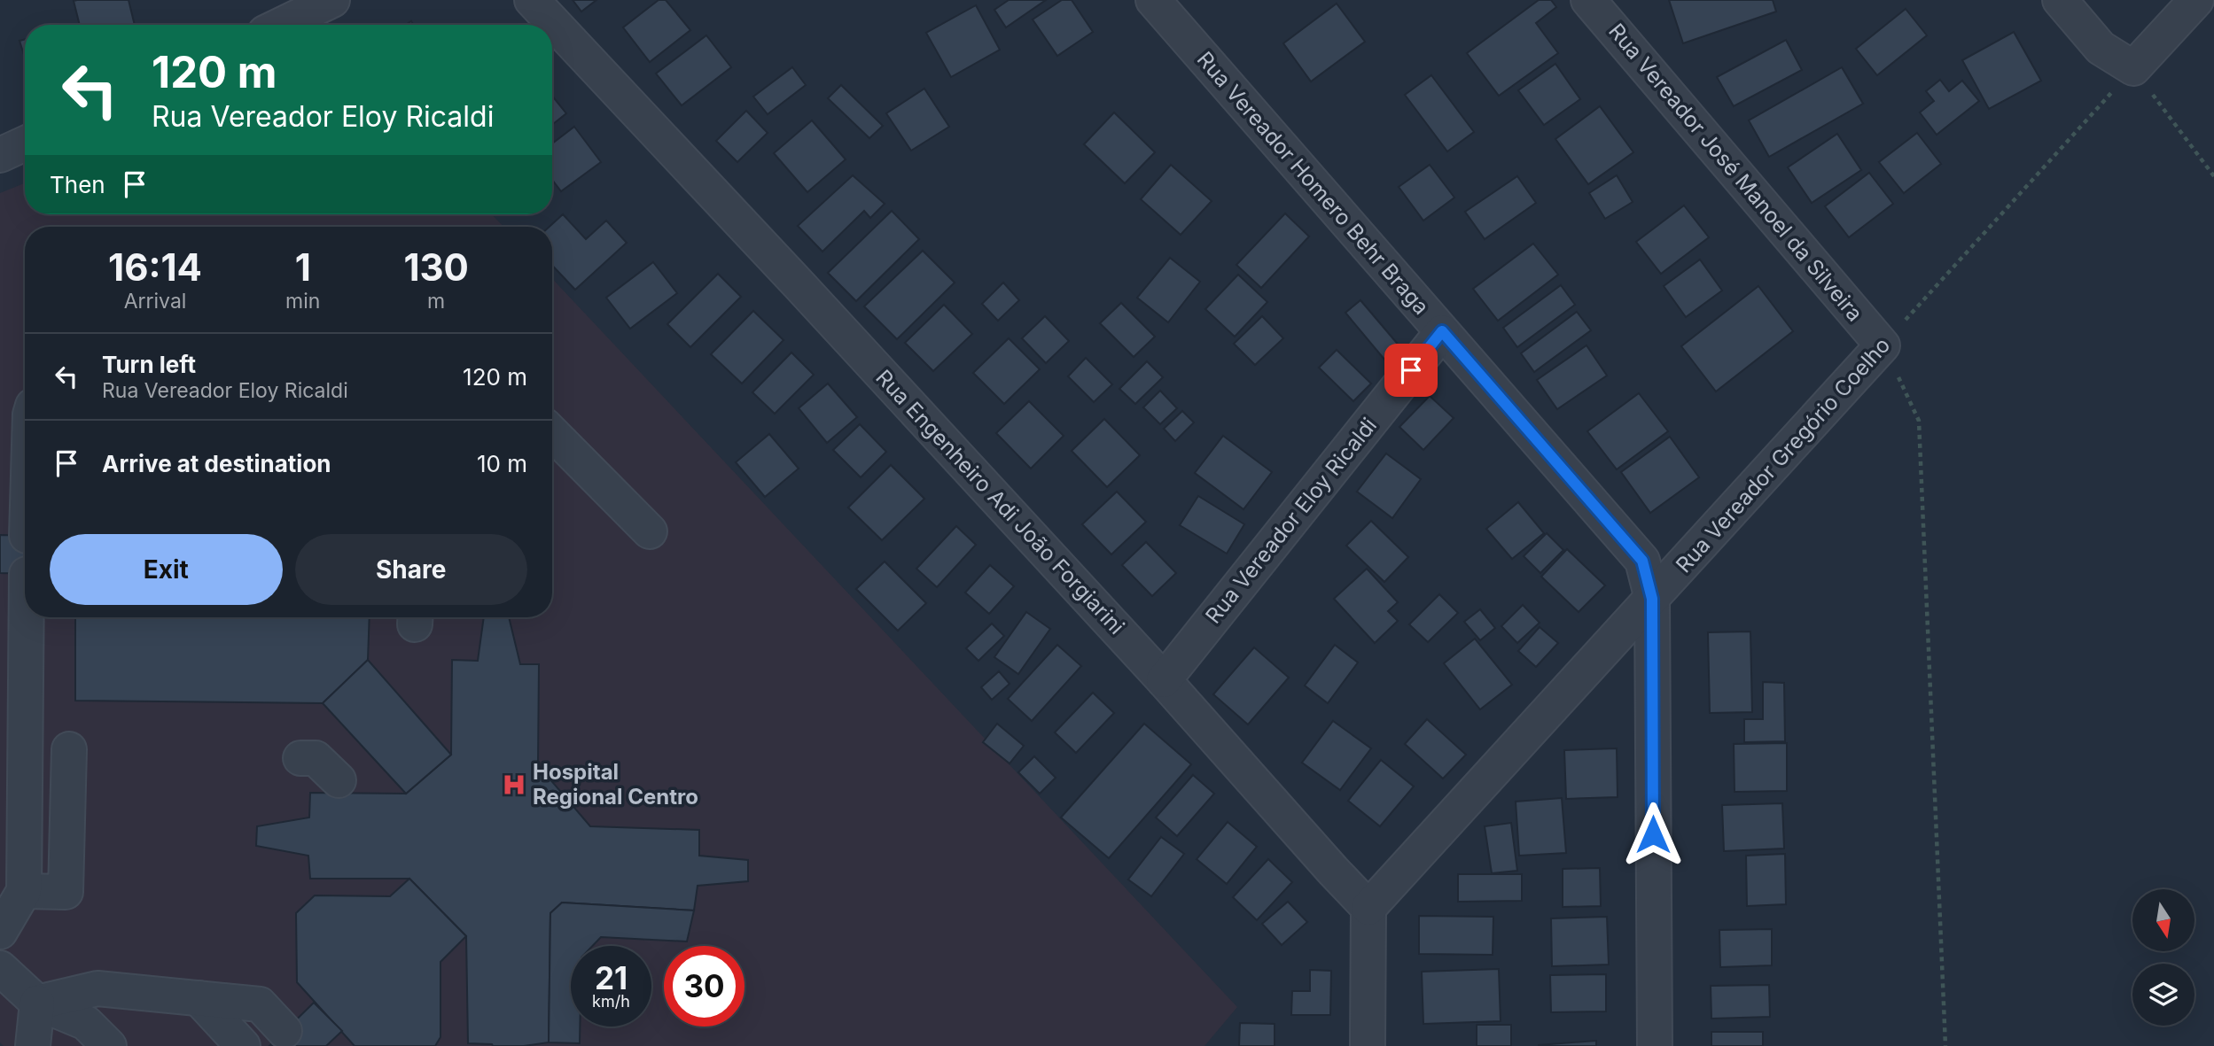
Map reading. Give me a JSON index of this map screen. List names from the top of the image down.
{
  "streets": {
    "street": [
      "Rua Vereador José Manoel da Silveira",
      "Rua Vereador Homero Behr Braga",
      "Rua Vereador Gregório Coelho",
      "Rua Engenheiro Adi João Forgiarini",
      "Rua Vereador Eloy Ricaldi"
    ]
  },
  "crossings": [
    ["Rua Vereador José Manoel da Silveira", "Rua Vereador Gregório Coelho"],
    ["Rua Vereador Homero Behr Braga", "Rua Vereador Gregório Coelho"],
    ["Rua Vereador Homero Behr Braga", "Rua Vereador Eloy Ricaldi"],
    ["Rua Vereador Gregório Coelho", "Rua Engenheiro Adi João Forgiarini"],
    ["Rua Engenheiro Adi João Forgiarini", "Rua Vereador Eloy Ricaldi"]
  ],
  "places": {
    "hospital": ["Hospital Regional Centro"]
  },
  "north": "bottom",
  "page": {
    "turn": ["120 m", "Rua Vereador Eloy Ricaldi"],
    "then": "Then",
    "eta": [
      "16:14",
      "Arrival",
      "1",
      "min",
      "130",
      "m"
    ],
    "list": [
      {
        "name": "Turn left",
        "note": "Rua Vereador Eloy Ricaldi",
        "value": "120 m"
      },
      {
        "name": "Arrive at destination",
        "value": "10 m"
      }
    ],
    "buttons": ["Exit", "Share"],
    "speed": "21 km/h",
    "limit": "30"
  }
}
